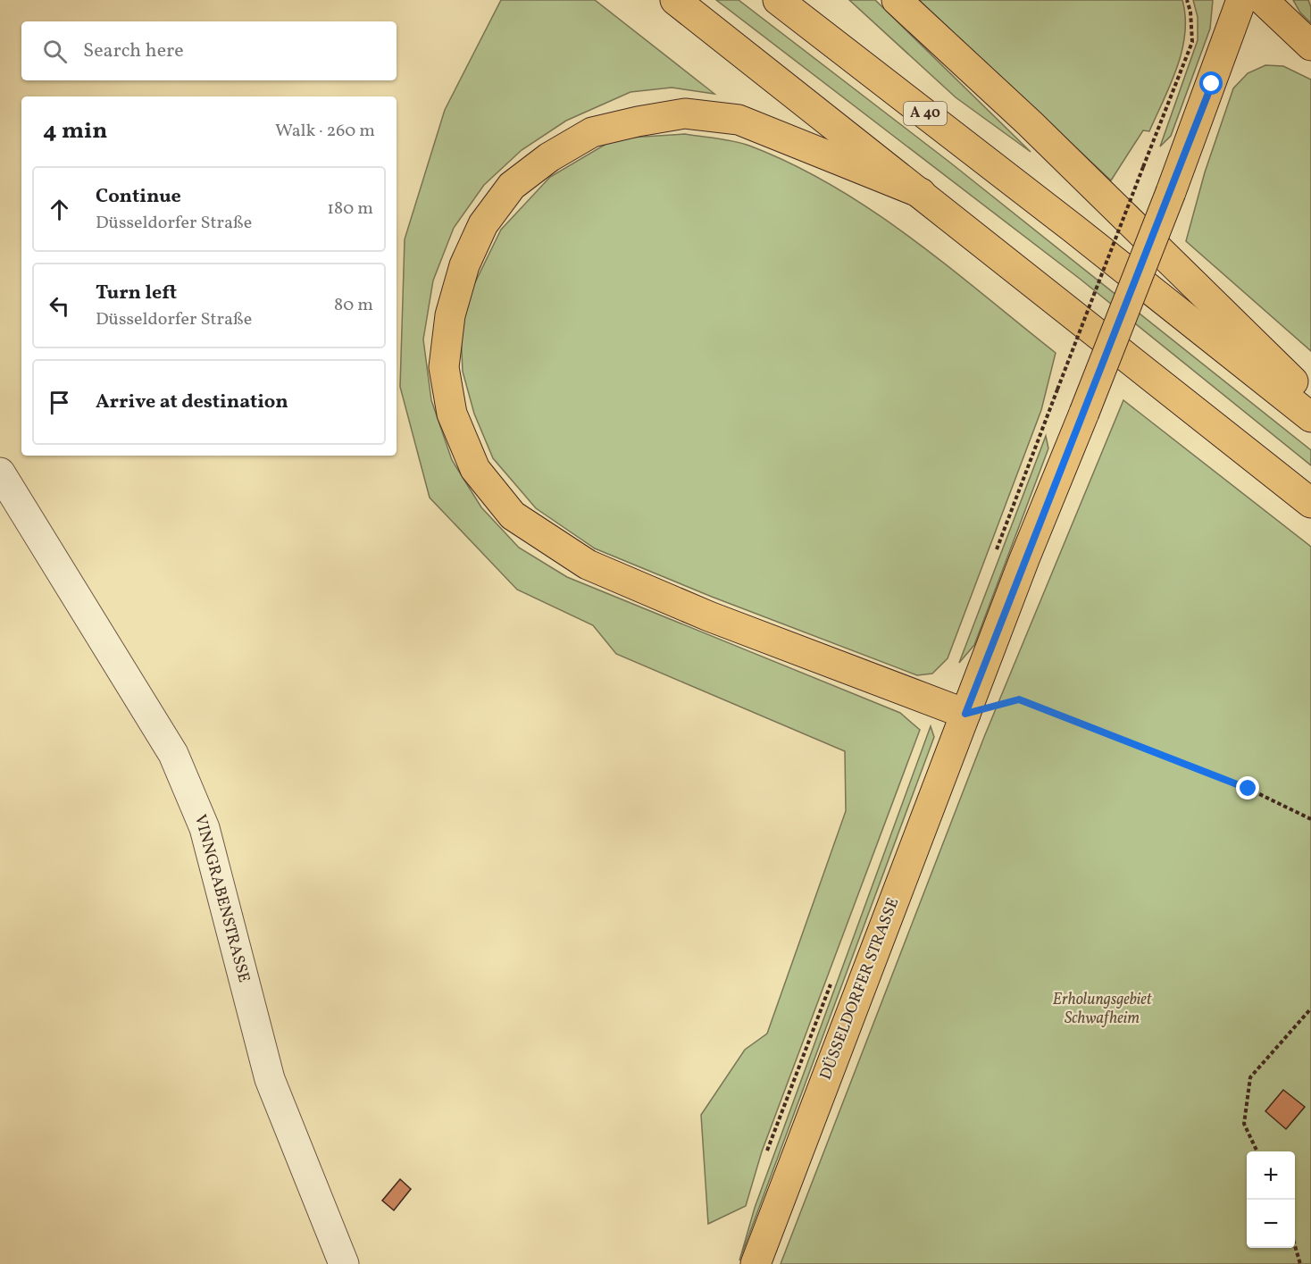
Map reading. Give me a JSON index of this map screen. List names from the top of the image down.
{
  "streets": {
    "main road": ["A 40", "DÜSSELDORFER STRASSE"],
    "street": ["VINNGRABENSTRASSE"]
  },
  "parks": ["Erholungsgebiet Schwafheim"],
  "page": {
    "search": "Search here",
    "heading": ["4 min", "Walk · 260 m"],
    "list": [
      ["Continue", "Düsseldorfer Straße", "180 m"],
      ["Turn left", "Düsseldorfer Straße", "80 m"],
      "Arrive at destination"
    ],
    "map_buttons": ["+", "−"]
  }
}
